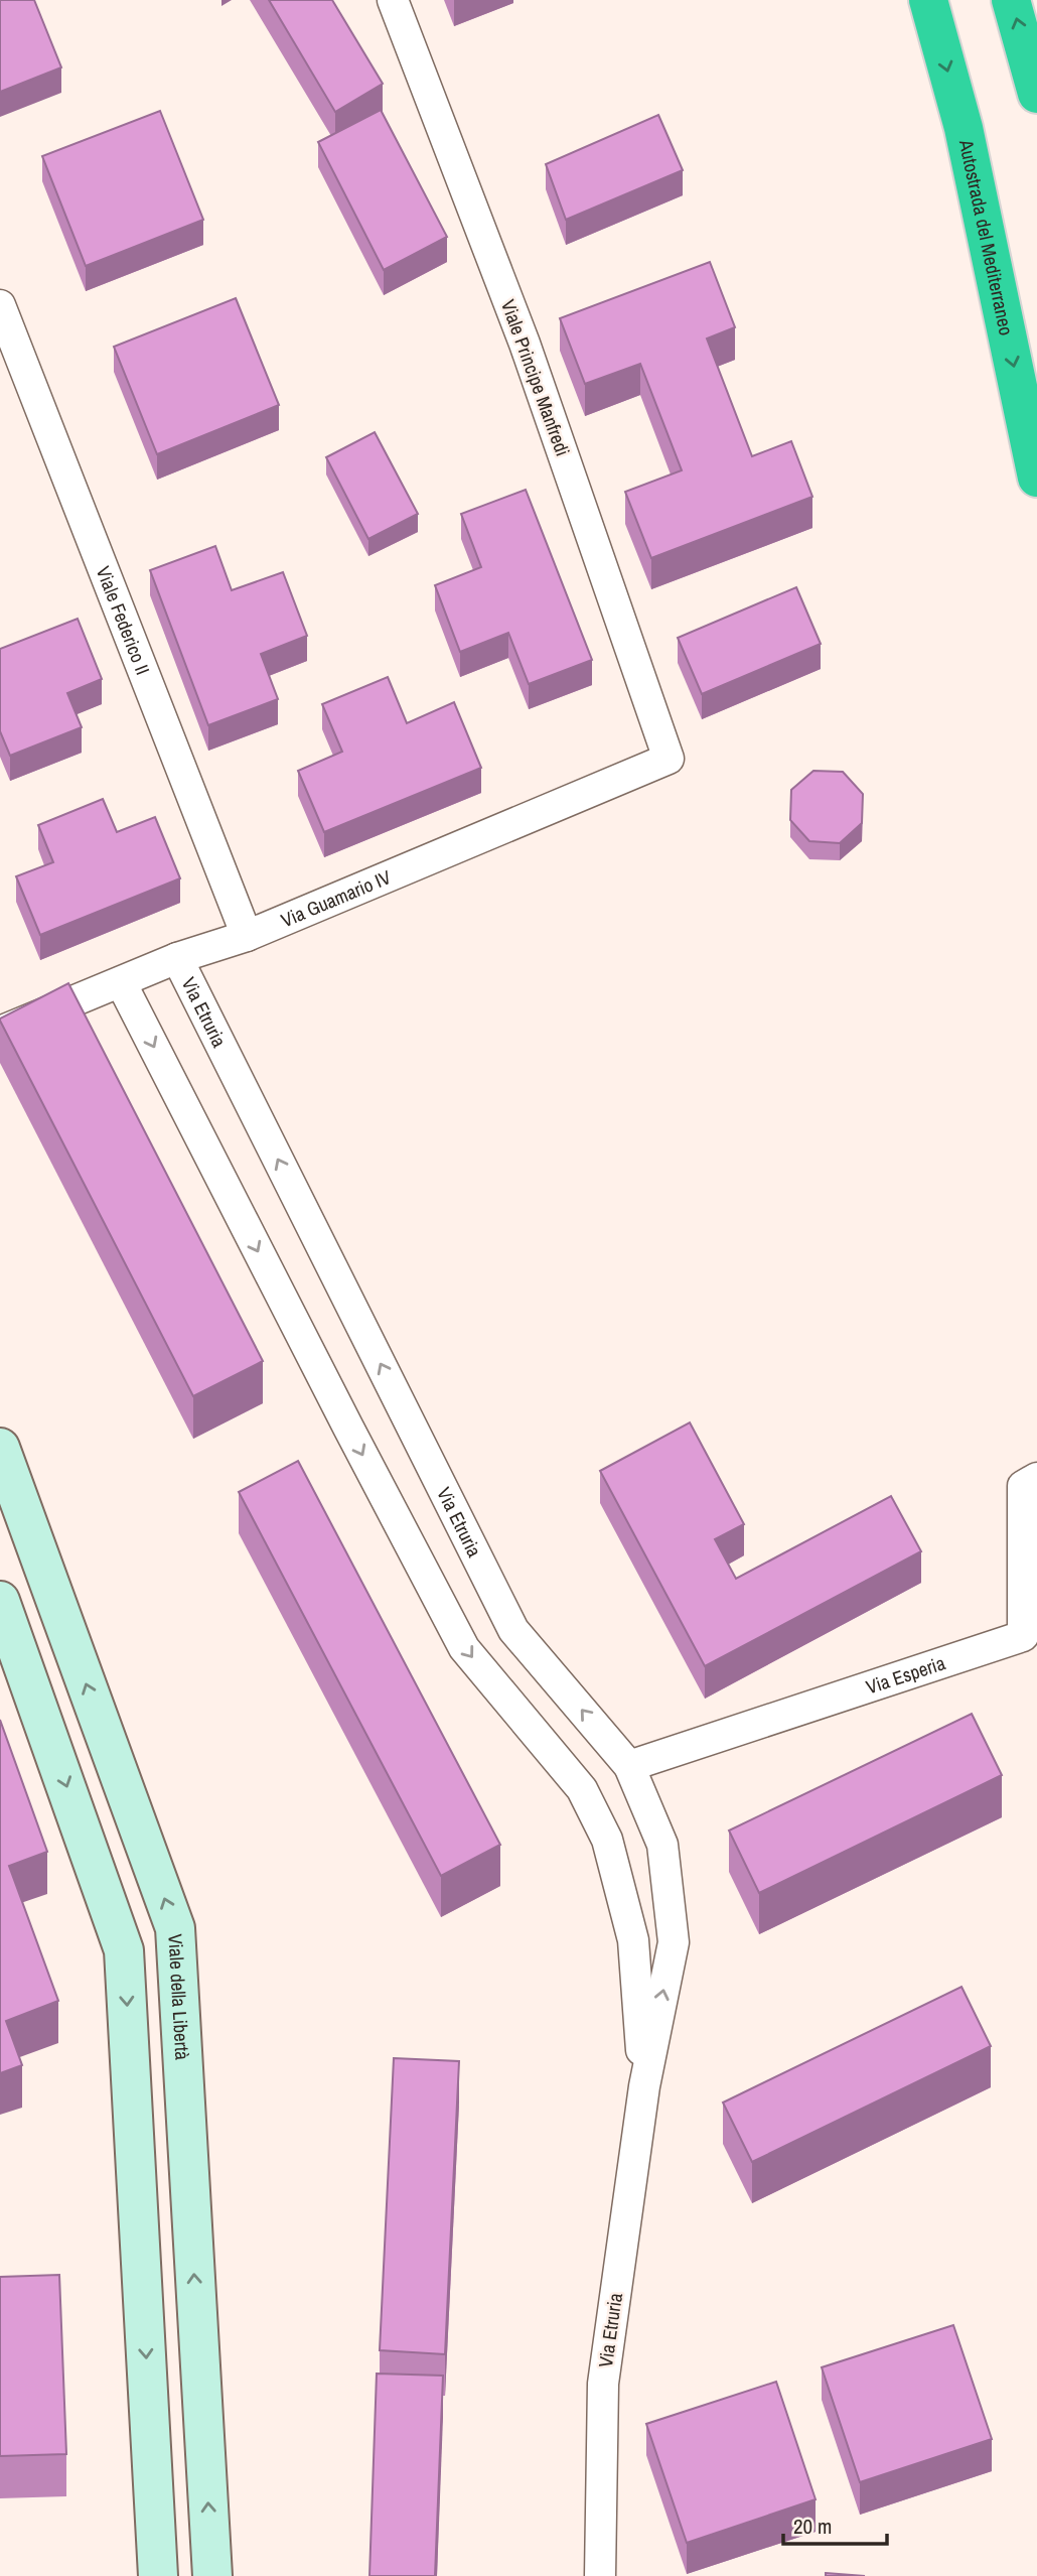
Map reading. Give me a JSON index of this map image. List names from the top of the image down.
{
  "streets": {
    "highway": ["Autostrada del Mediterraneo"],
    "street": [
      "Viale Principe Manfredi",
      "Viale Federico II",
      "Via Guamario IV",
      "Via Etruria",
      "Via Esperia",
      "Viale della Libertà"
    ]
  },
  "crossings": [
    ["Viale Principe Manfredi", "Via Guamario IV"],
    ["Viale Federico II", "Via Guamario IV"],
    ["Via Guamario IV", "Via Etruria"],
    ["Via Etruria", "Via Esperia"]
  ],
  "one_way": ["Autostrada del Mediterraneo"],
  "scale_bar": "20 m"
}
